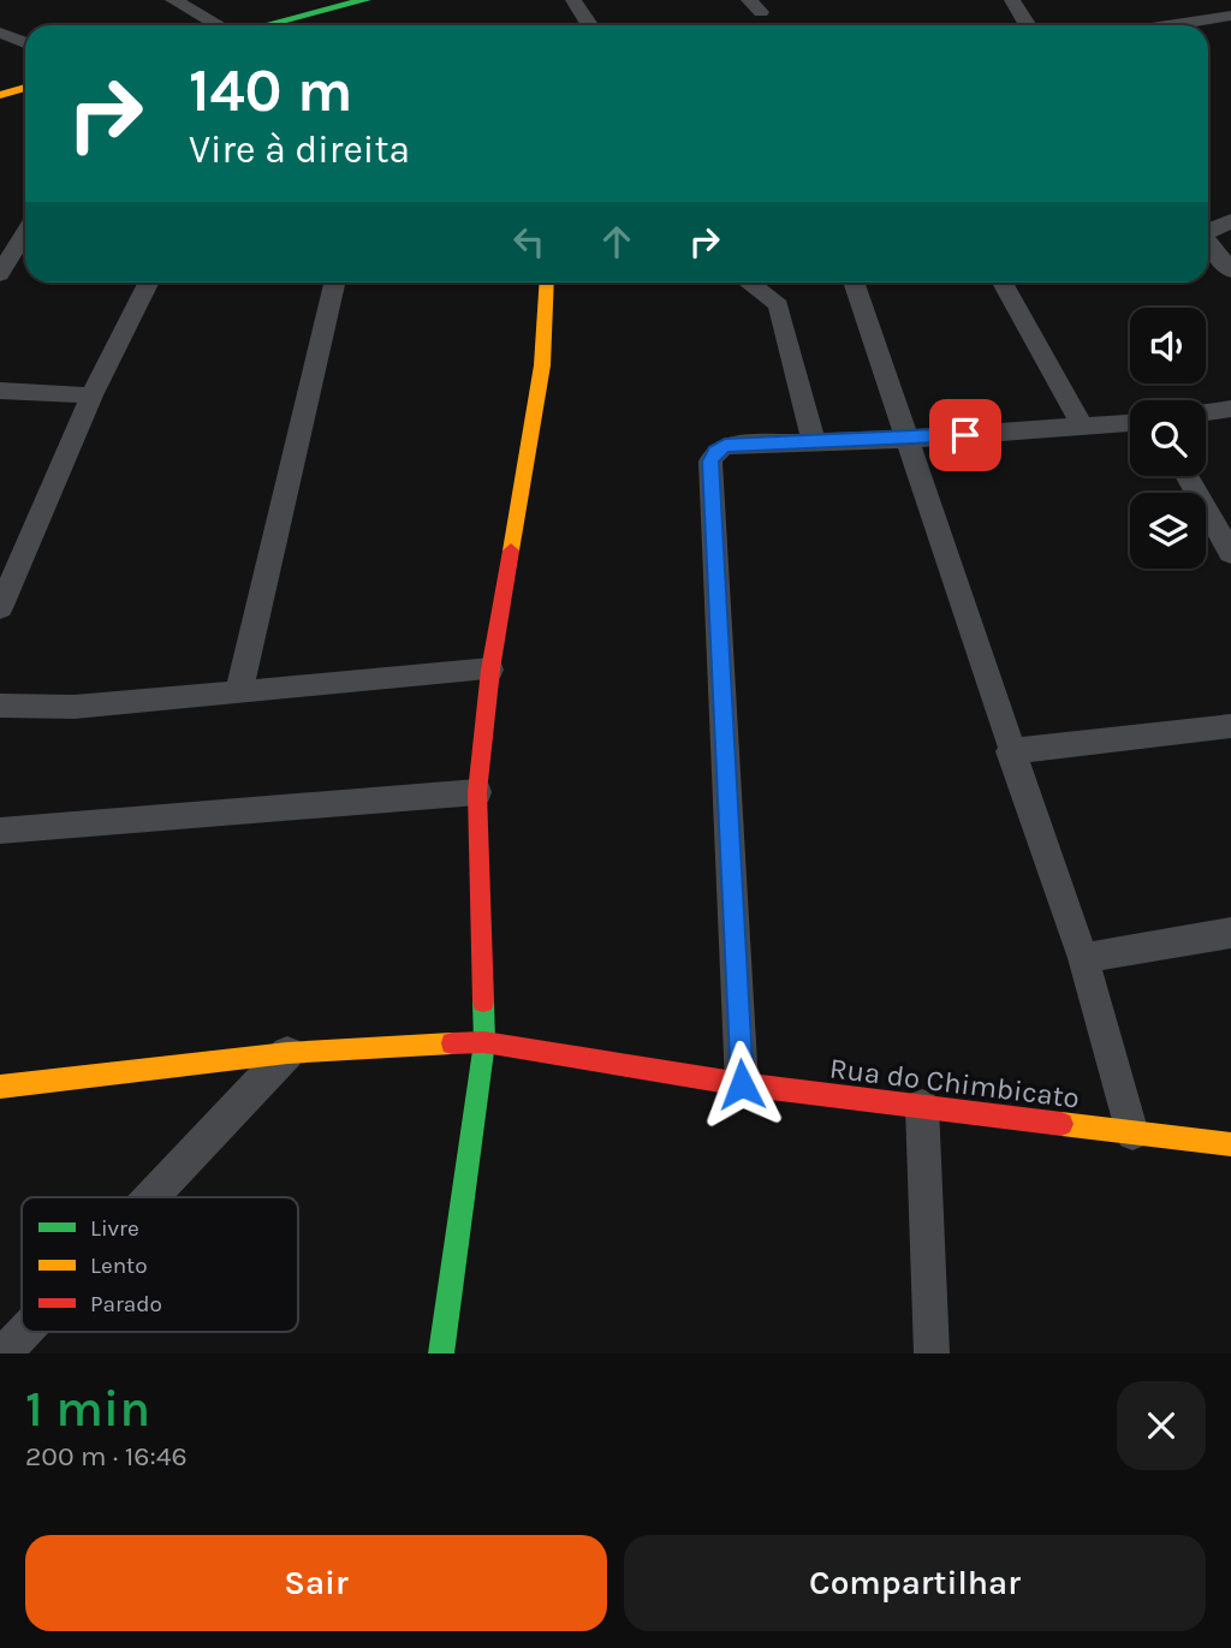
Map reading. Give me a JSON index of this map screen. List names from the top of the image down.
{
  "streets": {
    "street": ["Rua do Chimbicato"]
  },
  "legend": ["Livre", "Lento", "Parado"],
  "page": {
    "turn": ["140 m", "Vire à direita"],
    "heading": ["1 min", "200 m · 16:46"],
    "buttons": ["Sair", "Compartilhar"]
  }
}
